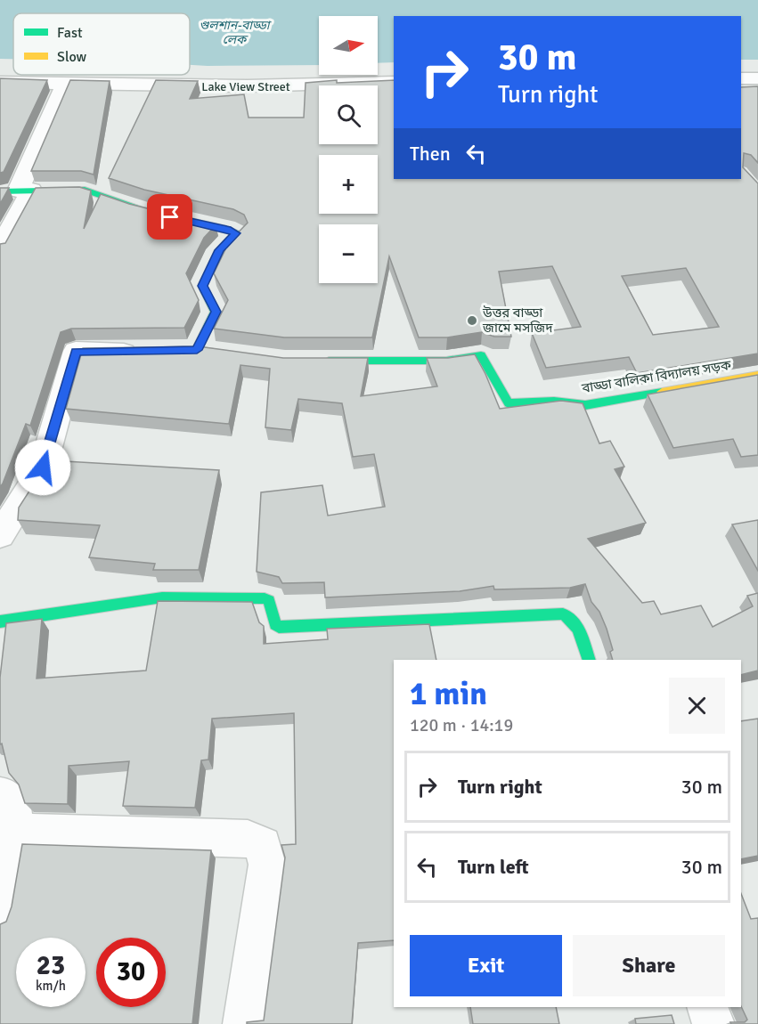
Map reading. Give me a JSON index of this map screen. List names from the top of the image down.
{
  "streets": {
    "street": ["Lake View Street", "বাড্ডা বালিকা বিদ্যালয় সড়ক"]
  },
  "water": ["গুলশান-বাড্ডা লেক"],
  "places": ["উত্তর বাড্ডা জামে মসজিদ"],
  "legend": ["Fast", "Slow"],
  "north": "right",
  "page": {
    "map_buttons": ["+", "−"],
    "turn": ["30 m", "Turn right"],
    "then": "Then",
    "heading": ["1 min", "120 m · 14:19"],
    "list": [
      {
        "name": "Turn right",
        "value": "30 m"
      },
      {
        "name": "Turn left",
        "value": "30 m"
      }
    ],
    "buttons": ["Exit", "Share"],
    "speed": "23 km/h",
    "limit": "30"
  }
}
